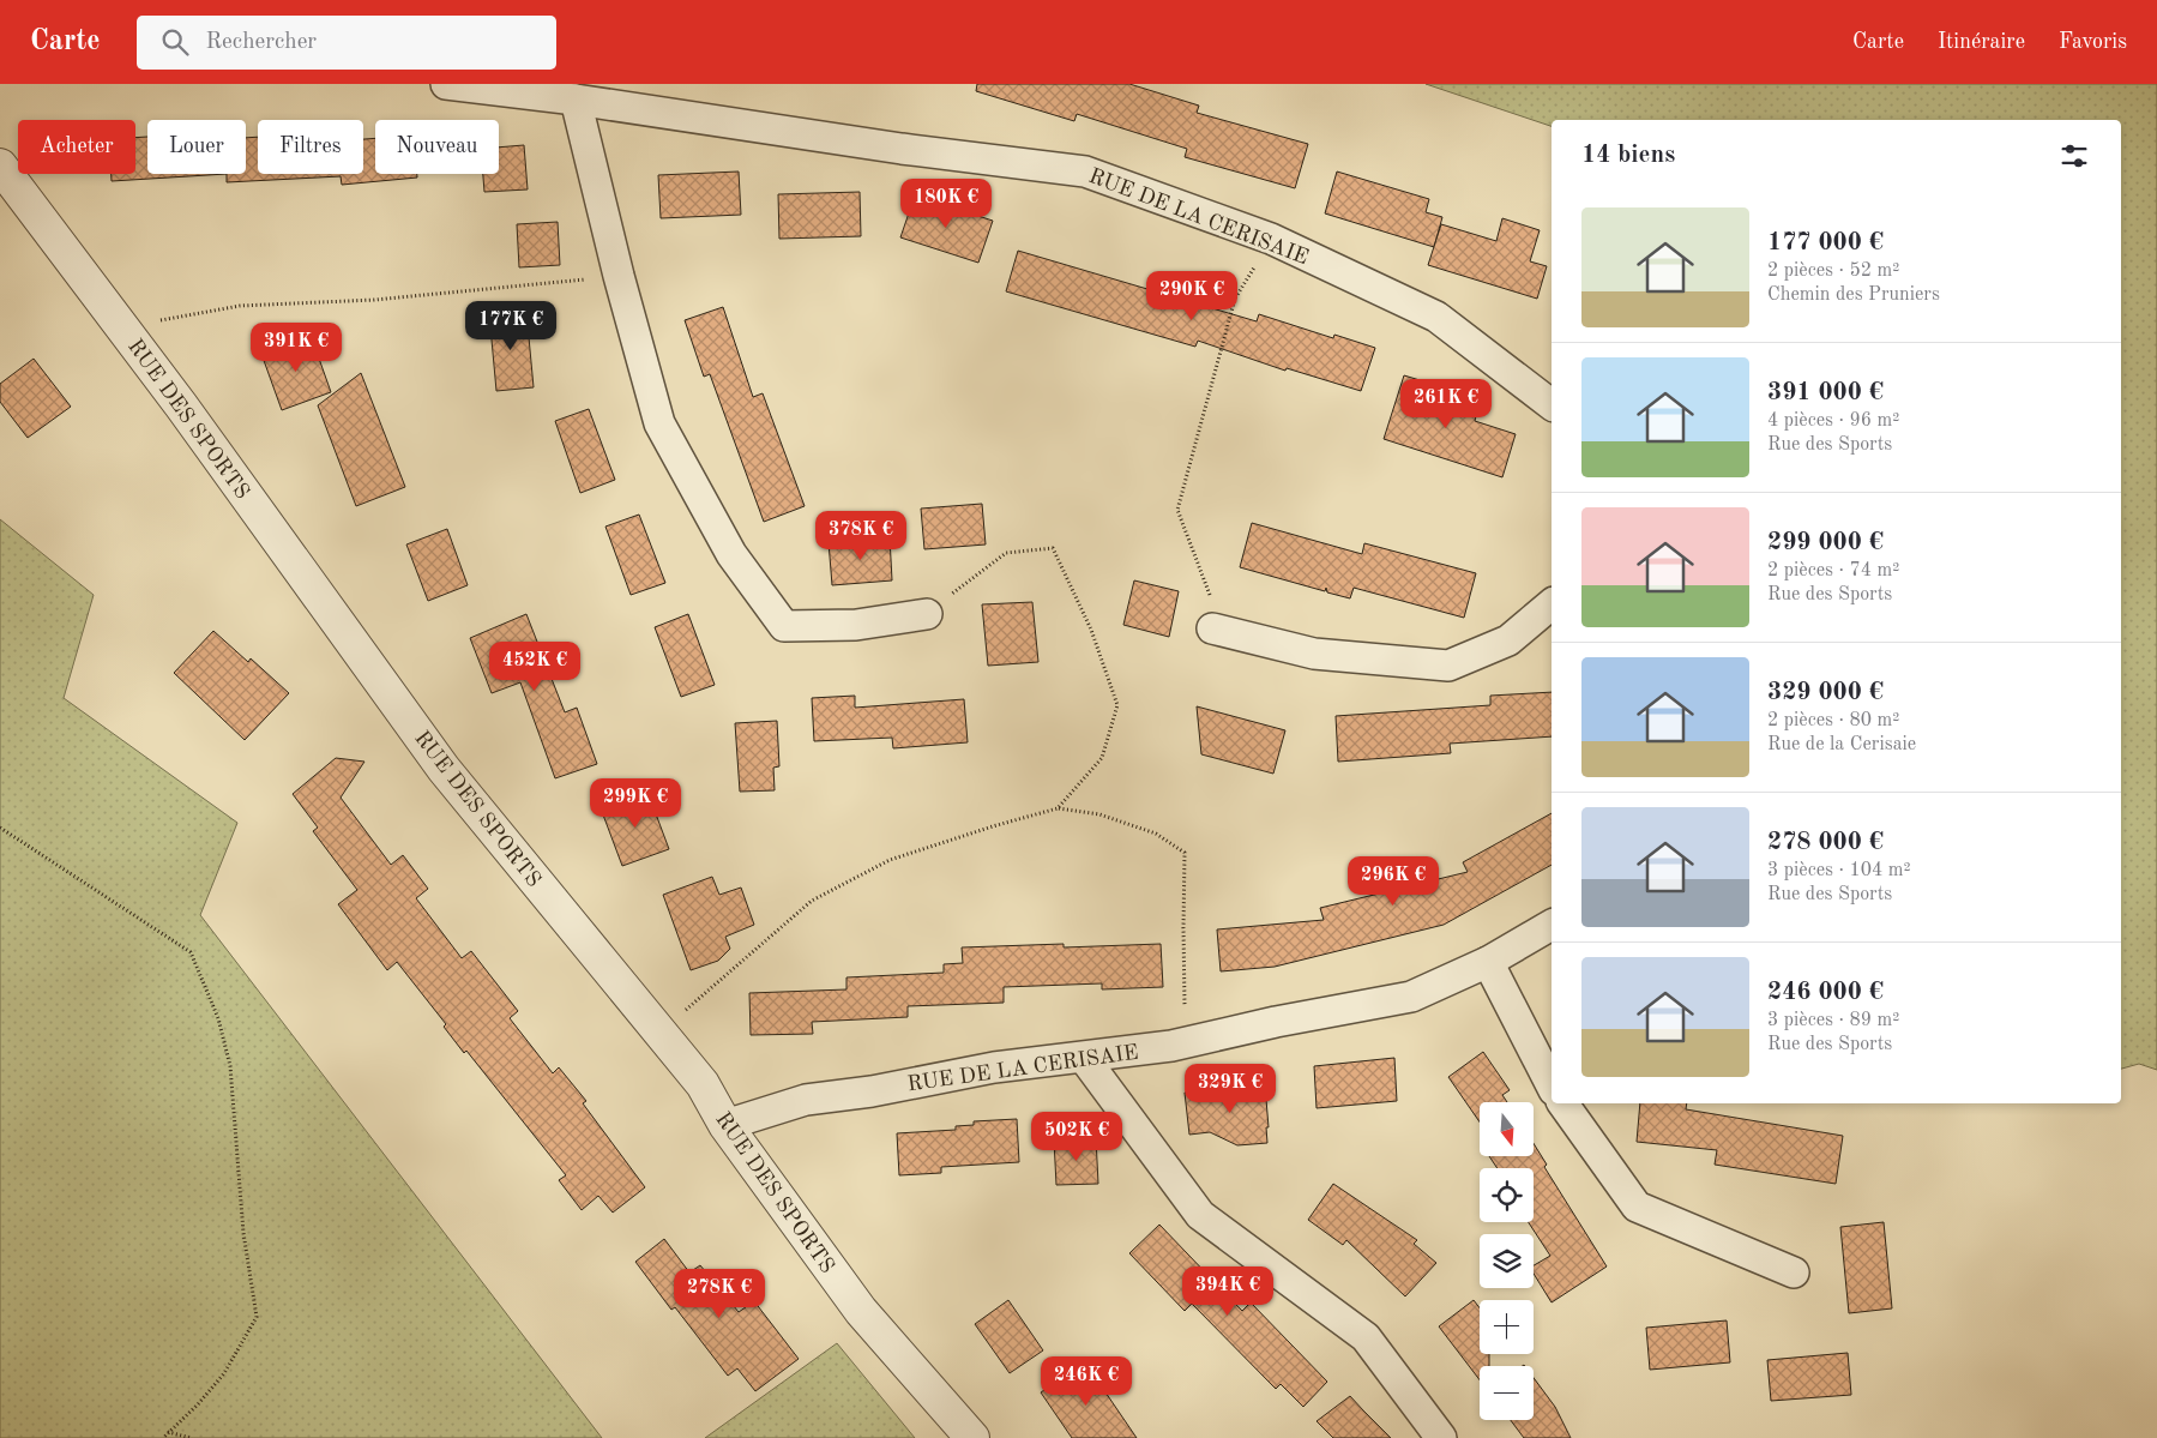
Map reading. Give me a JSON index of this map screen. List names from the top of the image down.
{
  "streets": {
    "street": ["RUE DE LA CERISAIE", "RUE DES SPORTS"]
  },
  "crossings": [
    ["RUE DE LA CERISAIE", "RUE DES SPORTS"]
  ],
  "north": "bottom",
  "page": {
    "header": "Carte",
    "search": "Rechercher",
    "nav": ["Carte", "Itinéraire", "Favoris"],
    "chip": [
      "Acheter",
      "Louer",
      "Filtres",
      "Nouveau"
    ],
    "heading": "14 biens",
    "price": [
      "180K €",
      "290K €",
      "177K €",
      "391K €",
      "261K €",
      "378K €",
      "452K €",
      "299K €",
      "296K €",
      "329K €",
      "502K €",
      "394K €",
      "278K €",
      "246K €"
    ],
    "list": [
      {
        "name": "177 000 €",
        "note": "2 pièces · 52 m² · Chemin des Pruniers"
      },
      {
        "name": "391 000 €",
        "note": "4 pièces · 96 m² · Rue des Sports"
      },
      {
        "name": "299 000 €",
        "note": "2 pièces · 74 m² · Rue des Sports"
      },
      {
        "name": "329 000 €",
        "note": "2 pièces · 80 m² · Rue de la Cerisaie"
      },
      {
        "name": "278 000 €",
        "note": "3 pièces · 104 m² · Rue des Sports"
      },
      {
        "name": "246 000 €",
        "note": "3 pièces · 89 m² · Rue des Sports"
      }
    ],
    "map_buttons": ["+", "−"]
  }
}
